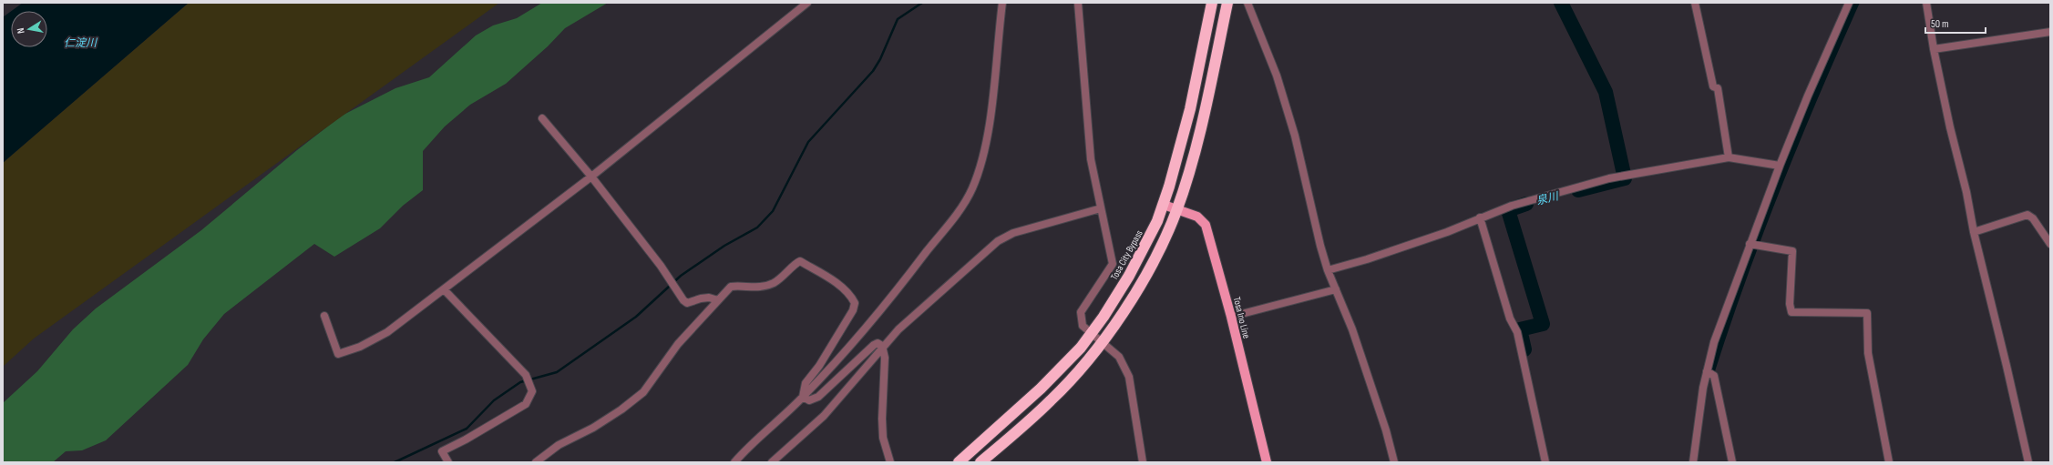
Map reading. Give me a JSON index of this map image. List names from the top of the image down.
{
  "streets": {
    "highway": ["Tosa City Bypass"],
    "main road": ["Tosa Ino Line"]
  },
  "crossings": [
    ["Tosa City Bypass", "Tosa Ino Line"]
  ],
  "water": ["仁淀川", "泉川"],
  "scale_bar": "50 m",
  "north": "left"
}
